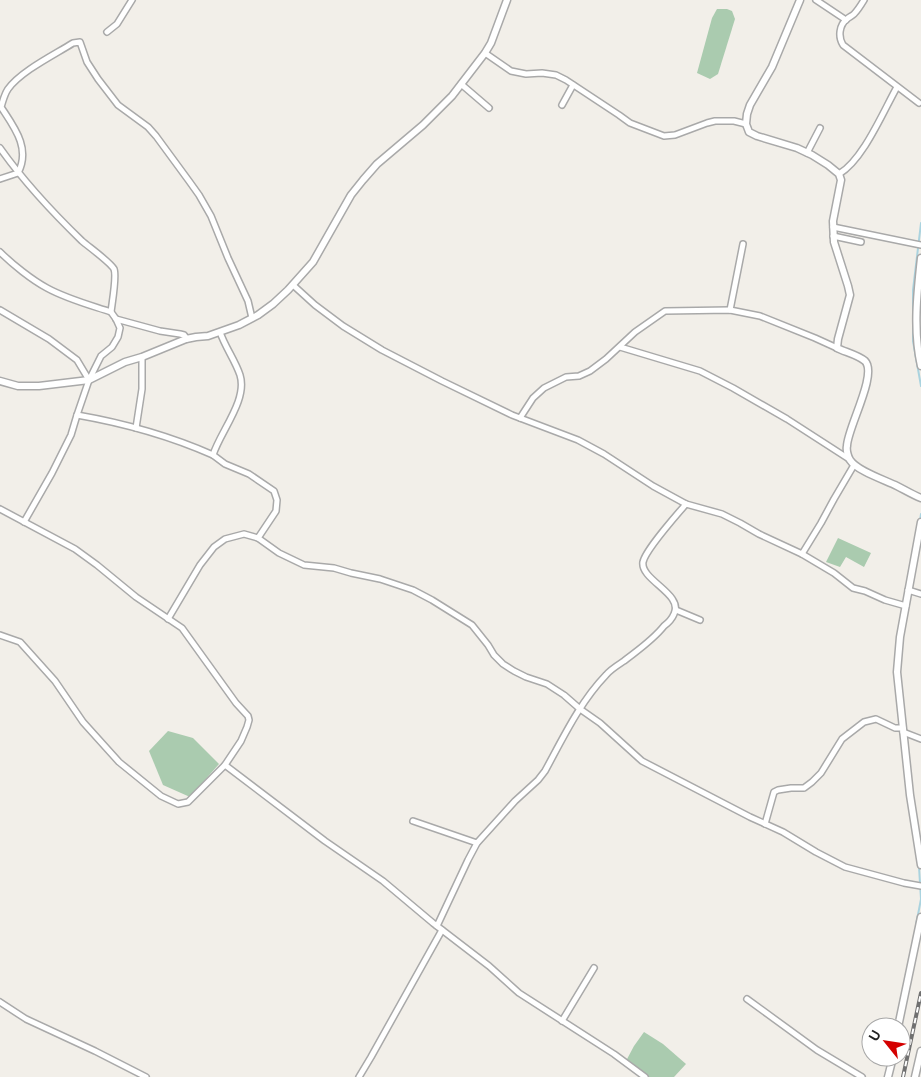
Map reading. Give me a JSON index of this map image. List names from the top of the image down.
{
  "north": "top left"
}
